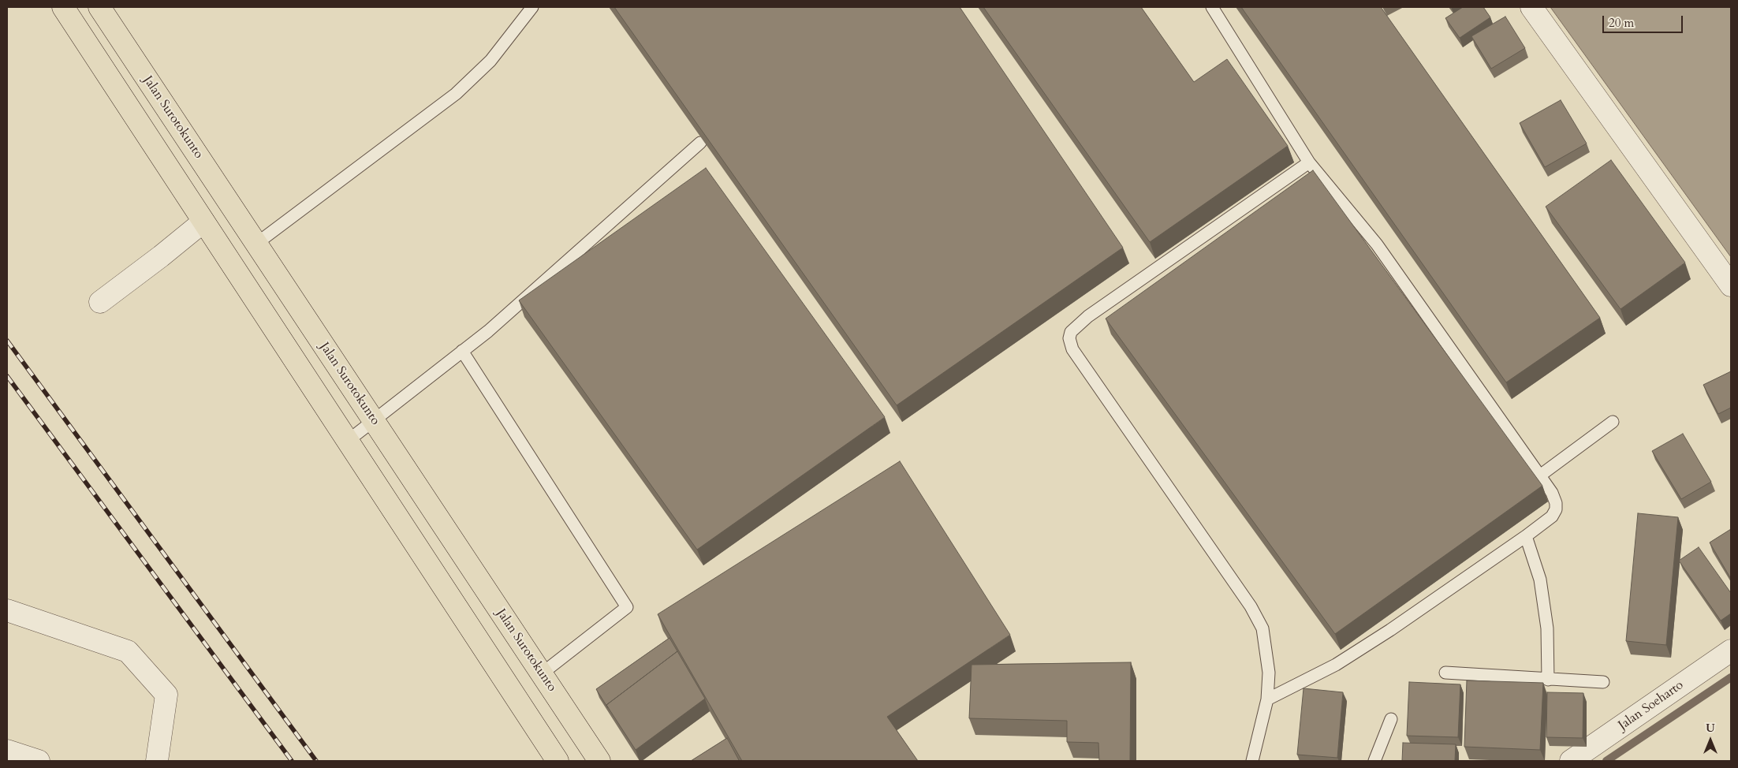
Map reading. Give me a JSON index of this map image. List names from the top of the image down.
{
  "streets": {
    "main road": ["Jalan Surotokunto"],
    "street": ["Jalan Soeharto"]
  },
  "scale_bar": "20 m",
  "north": "top"
}
